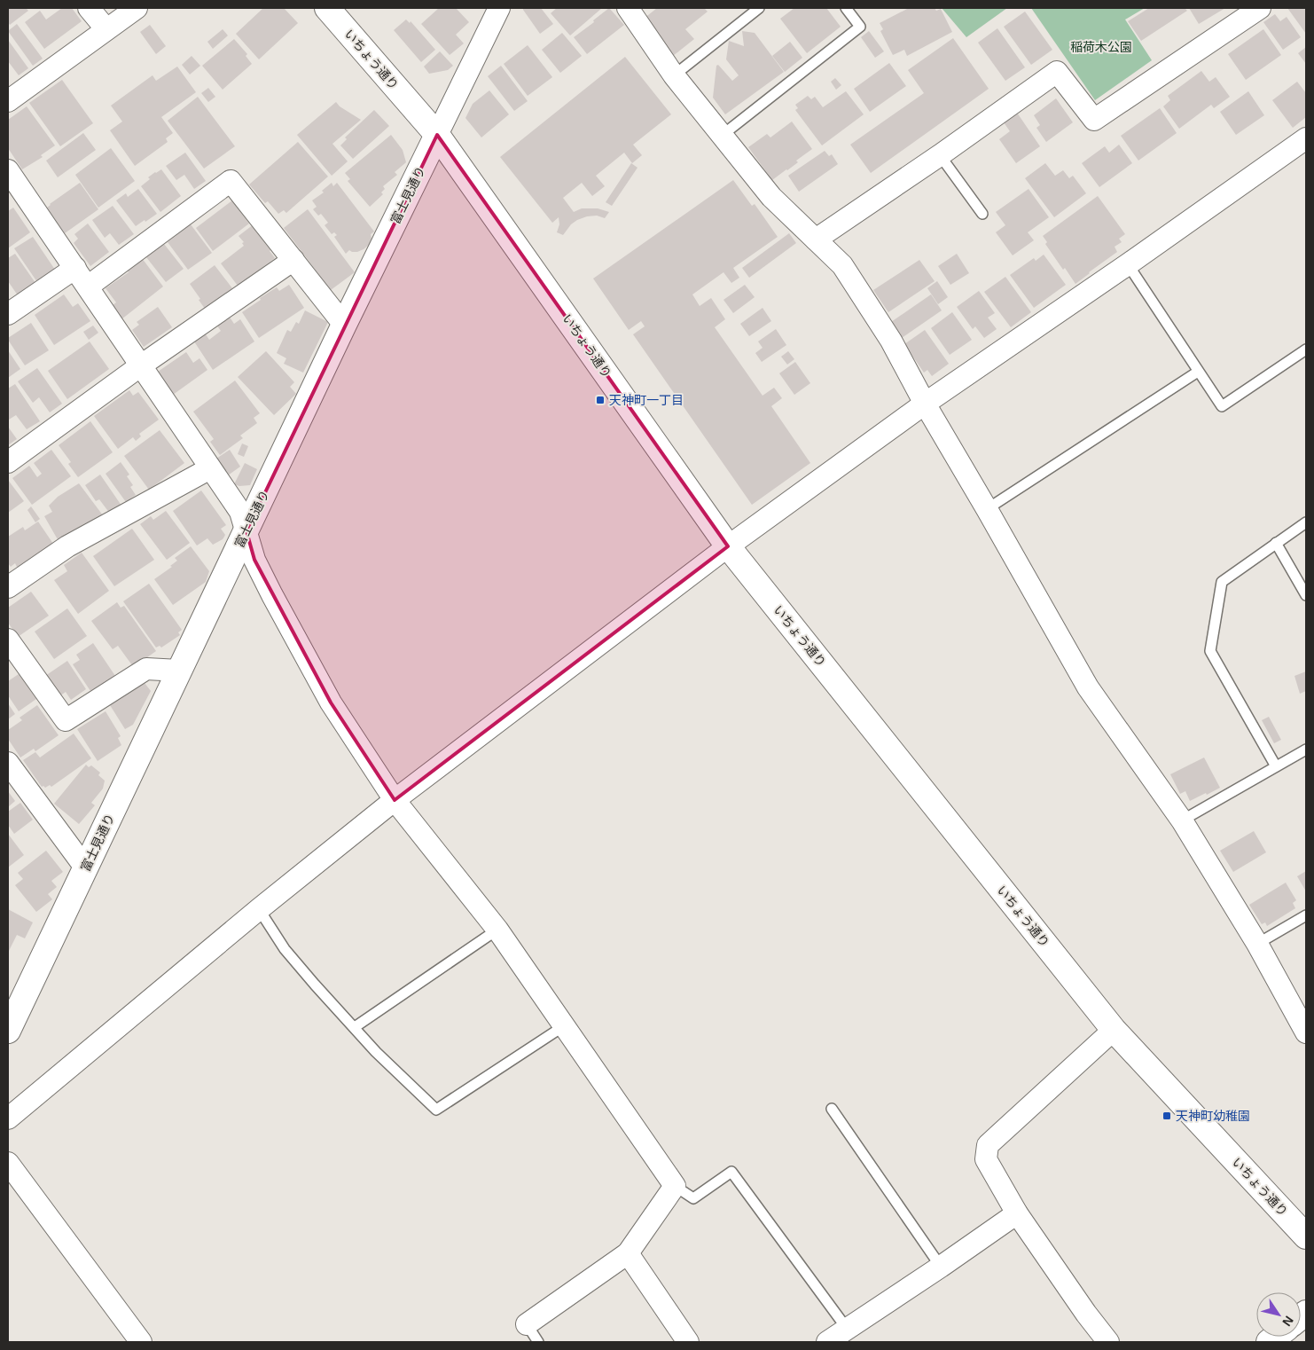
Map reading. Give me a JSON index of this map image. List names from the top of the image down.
{
  "streets": {
    "street": ["いちょう通り", "富士見通り"]
  },
  "crossings": [
    ["いちょう通り", "富士見通り"]
  ],
  "parks": ["稲荷木公園"],
  "places": {
    "transit": ["天神町一丁目", "天神町幼稚園"]
  },
  "north": "bottom right"
}
